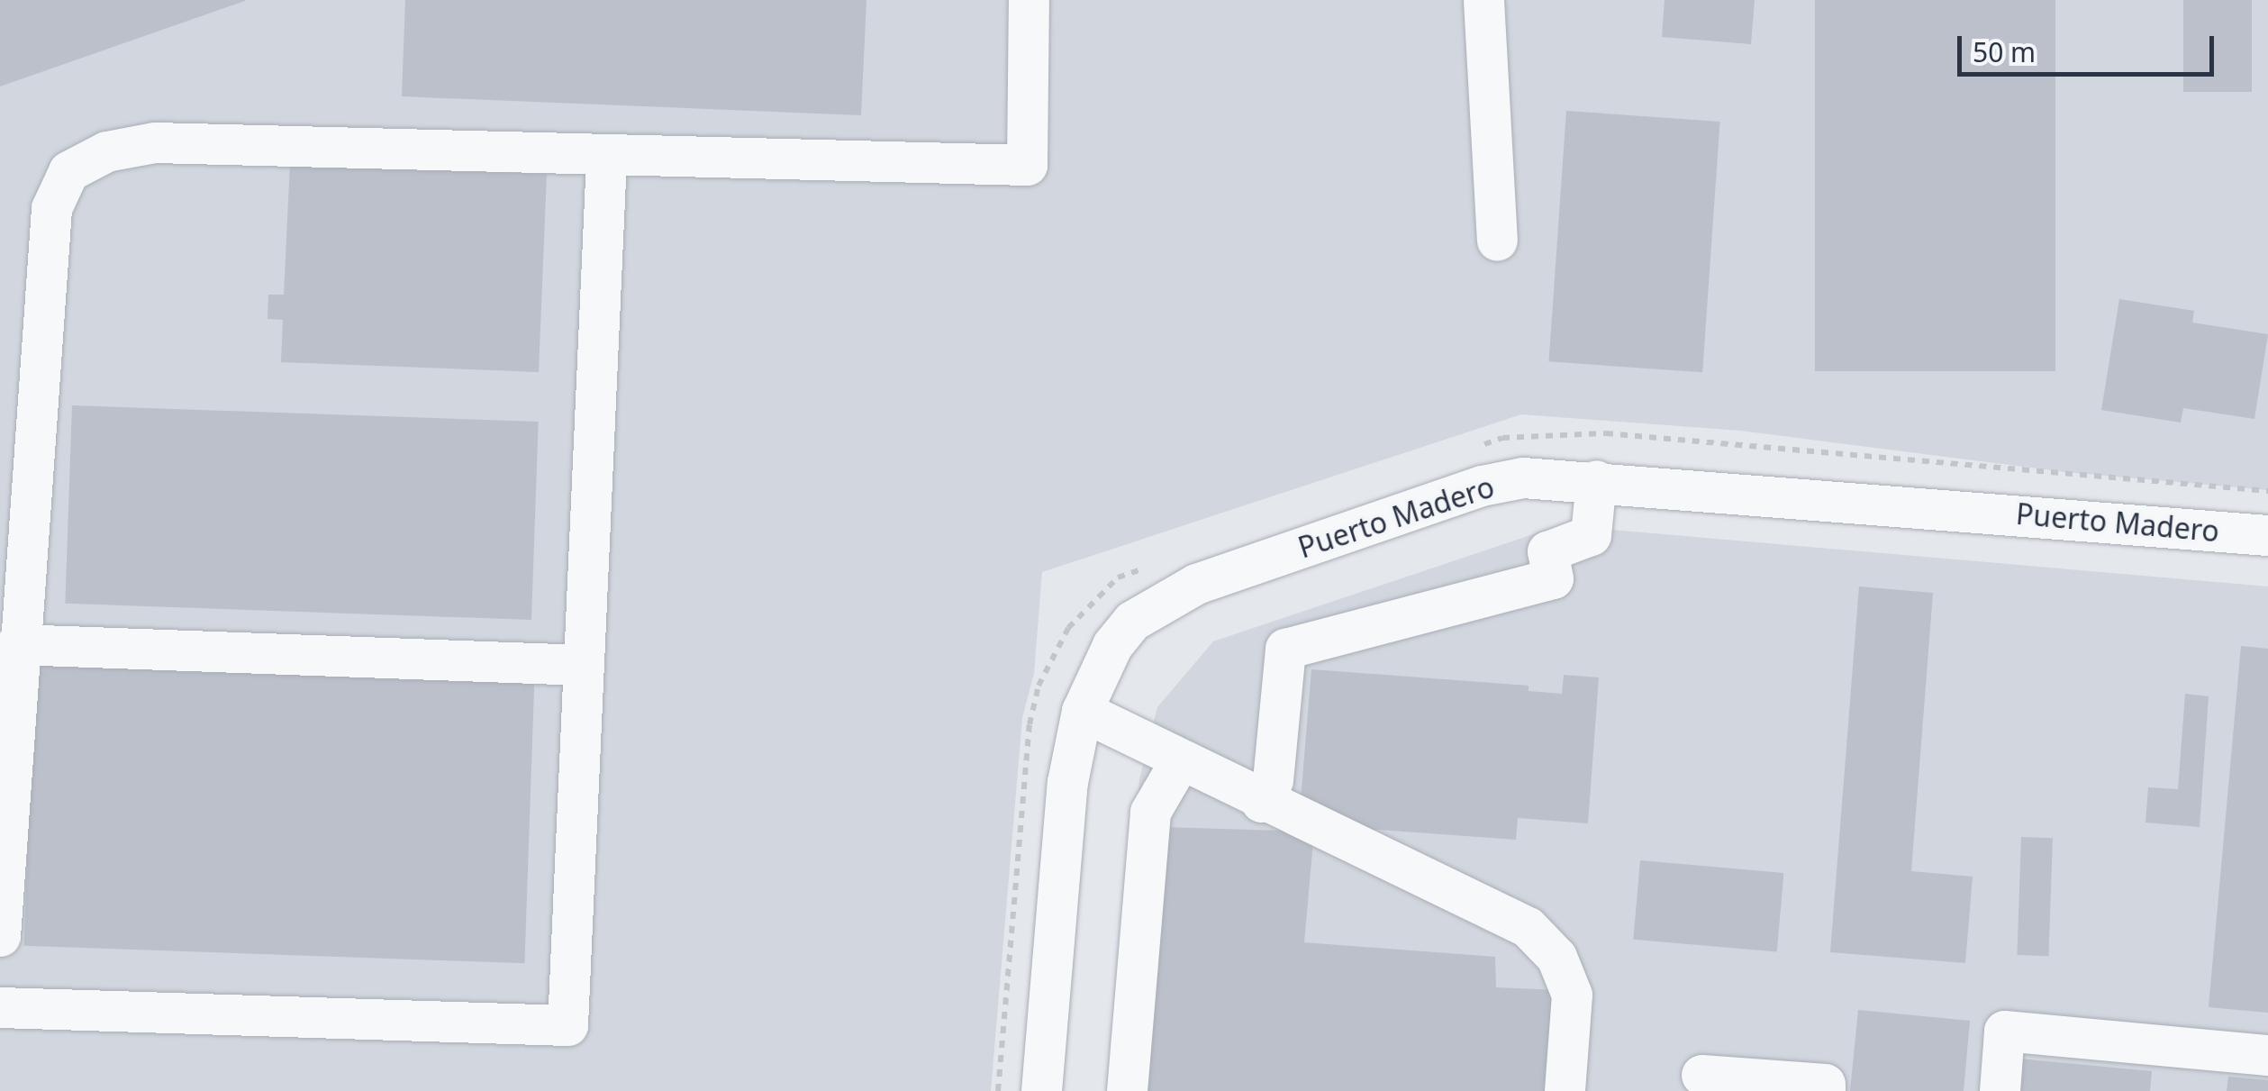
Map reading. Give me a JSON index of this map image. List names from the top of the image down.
{
  "streets": {
    "street": ["Puerto Madero"]
  },
  "scale_bar": "50 m"
}
